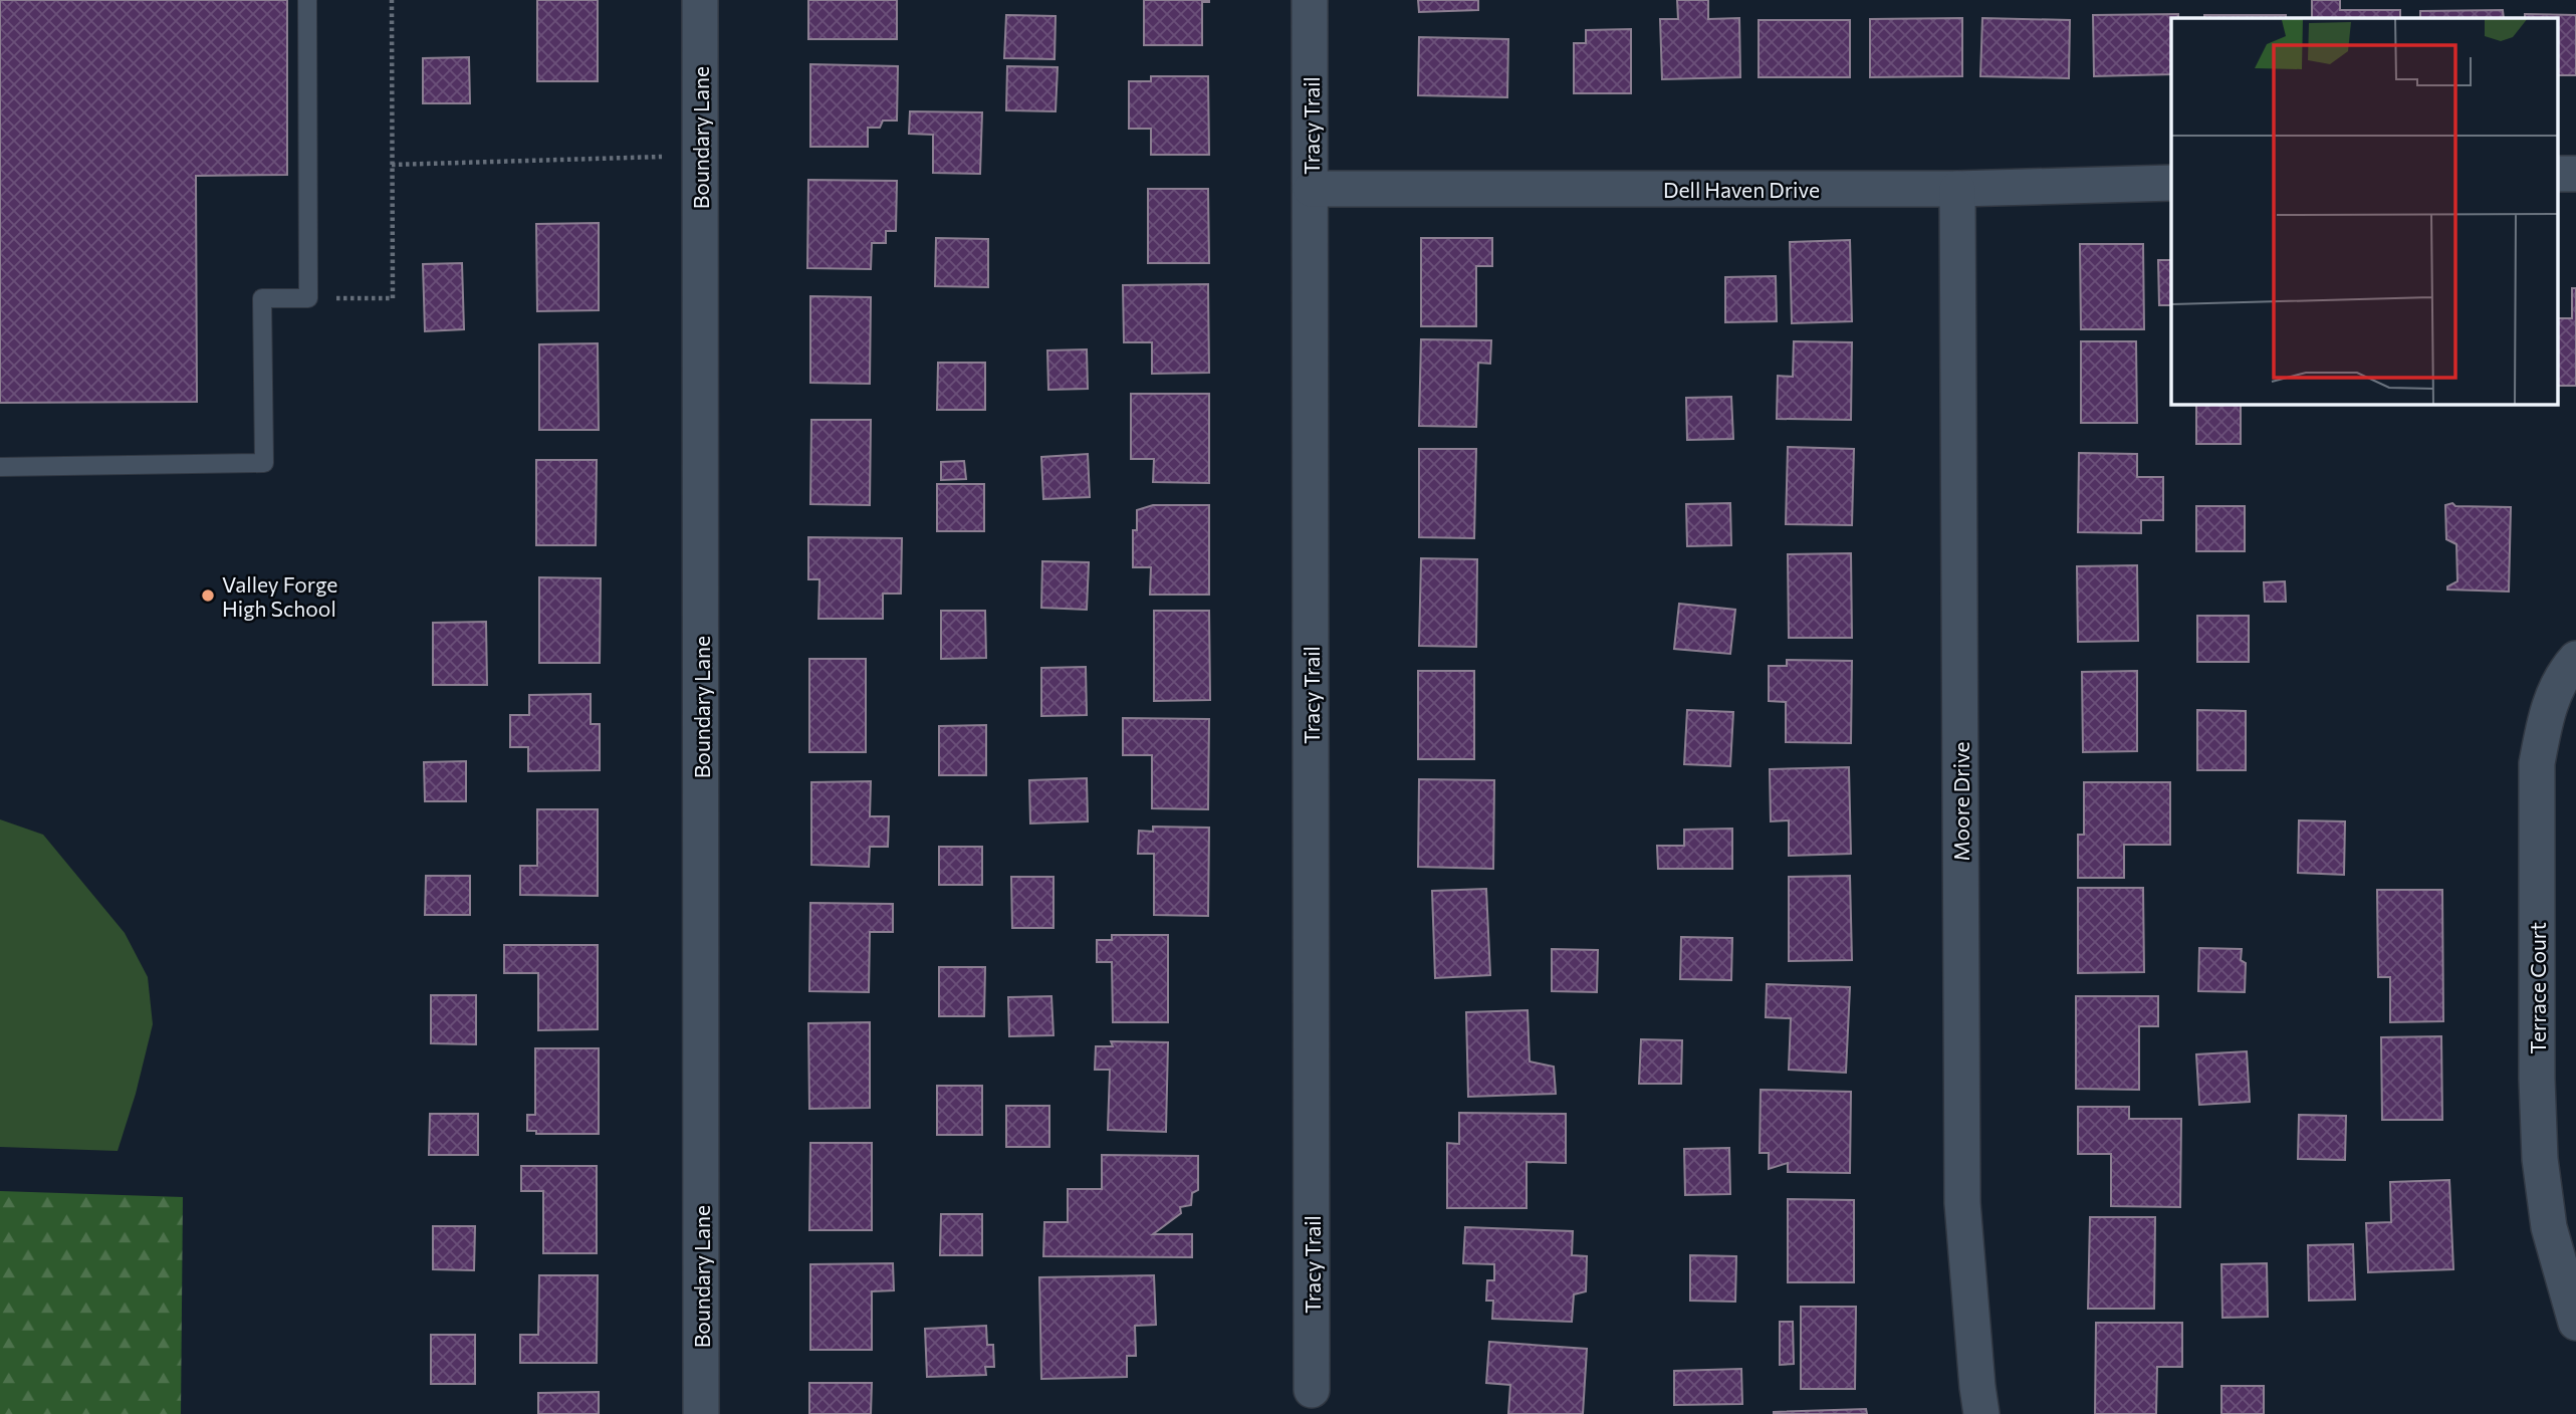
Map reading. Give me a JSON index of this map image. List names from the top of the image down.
{
  "streets": {
    "street": [
      "Tracy Trail",
      "Boundary Lane",
      "Dell Haven Drive",
      "Moore Drive",
      "Terrace Court"
    ]
  },
  "crossings": [
    ["Tracy Trail", "Dell Haven Drive"],
    ["Dell Haven Drive", "Moore Drive"]
  ],
  "places": ["Valley Forge High School"]
}
